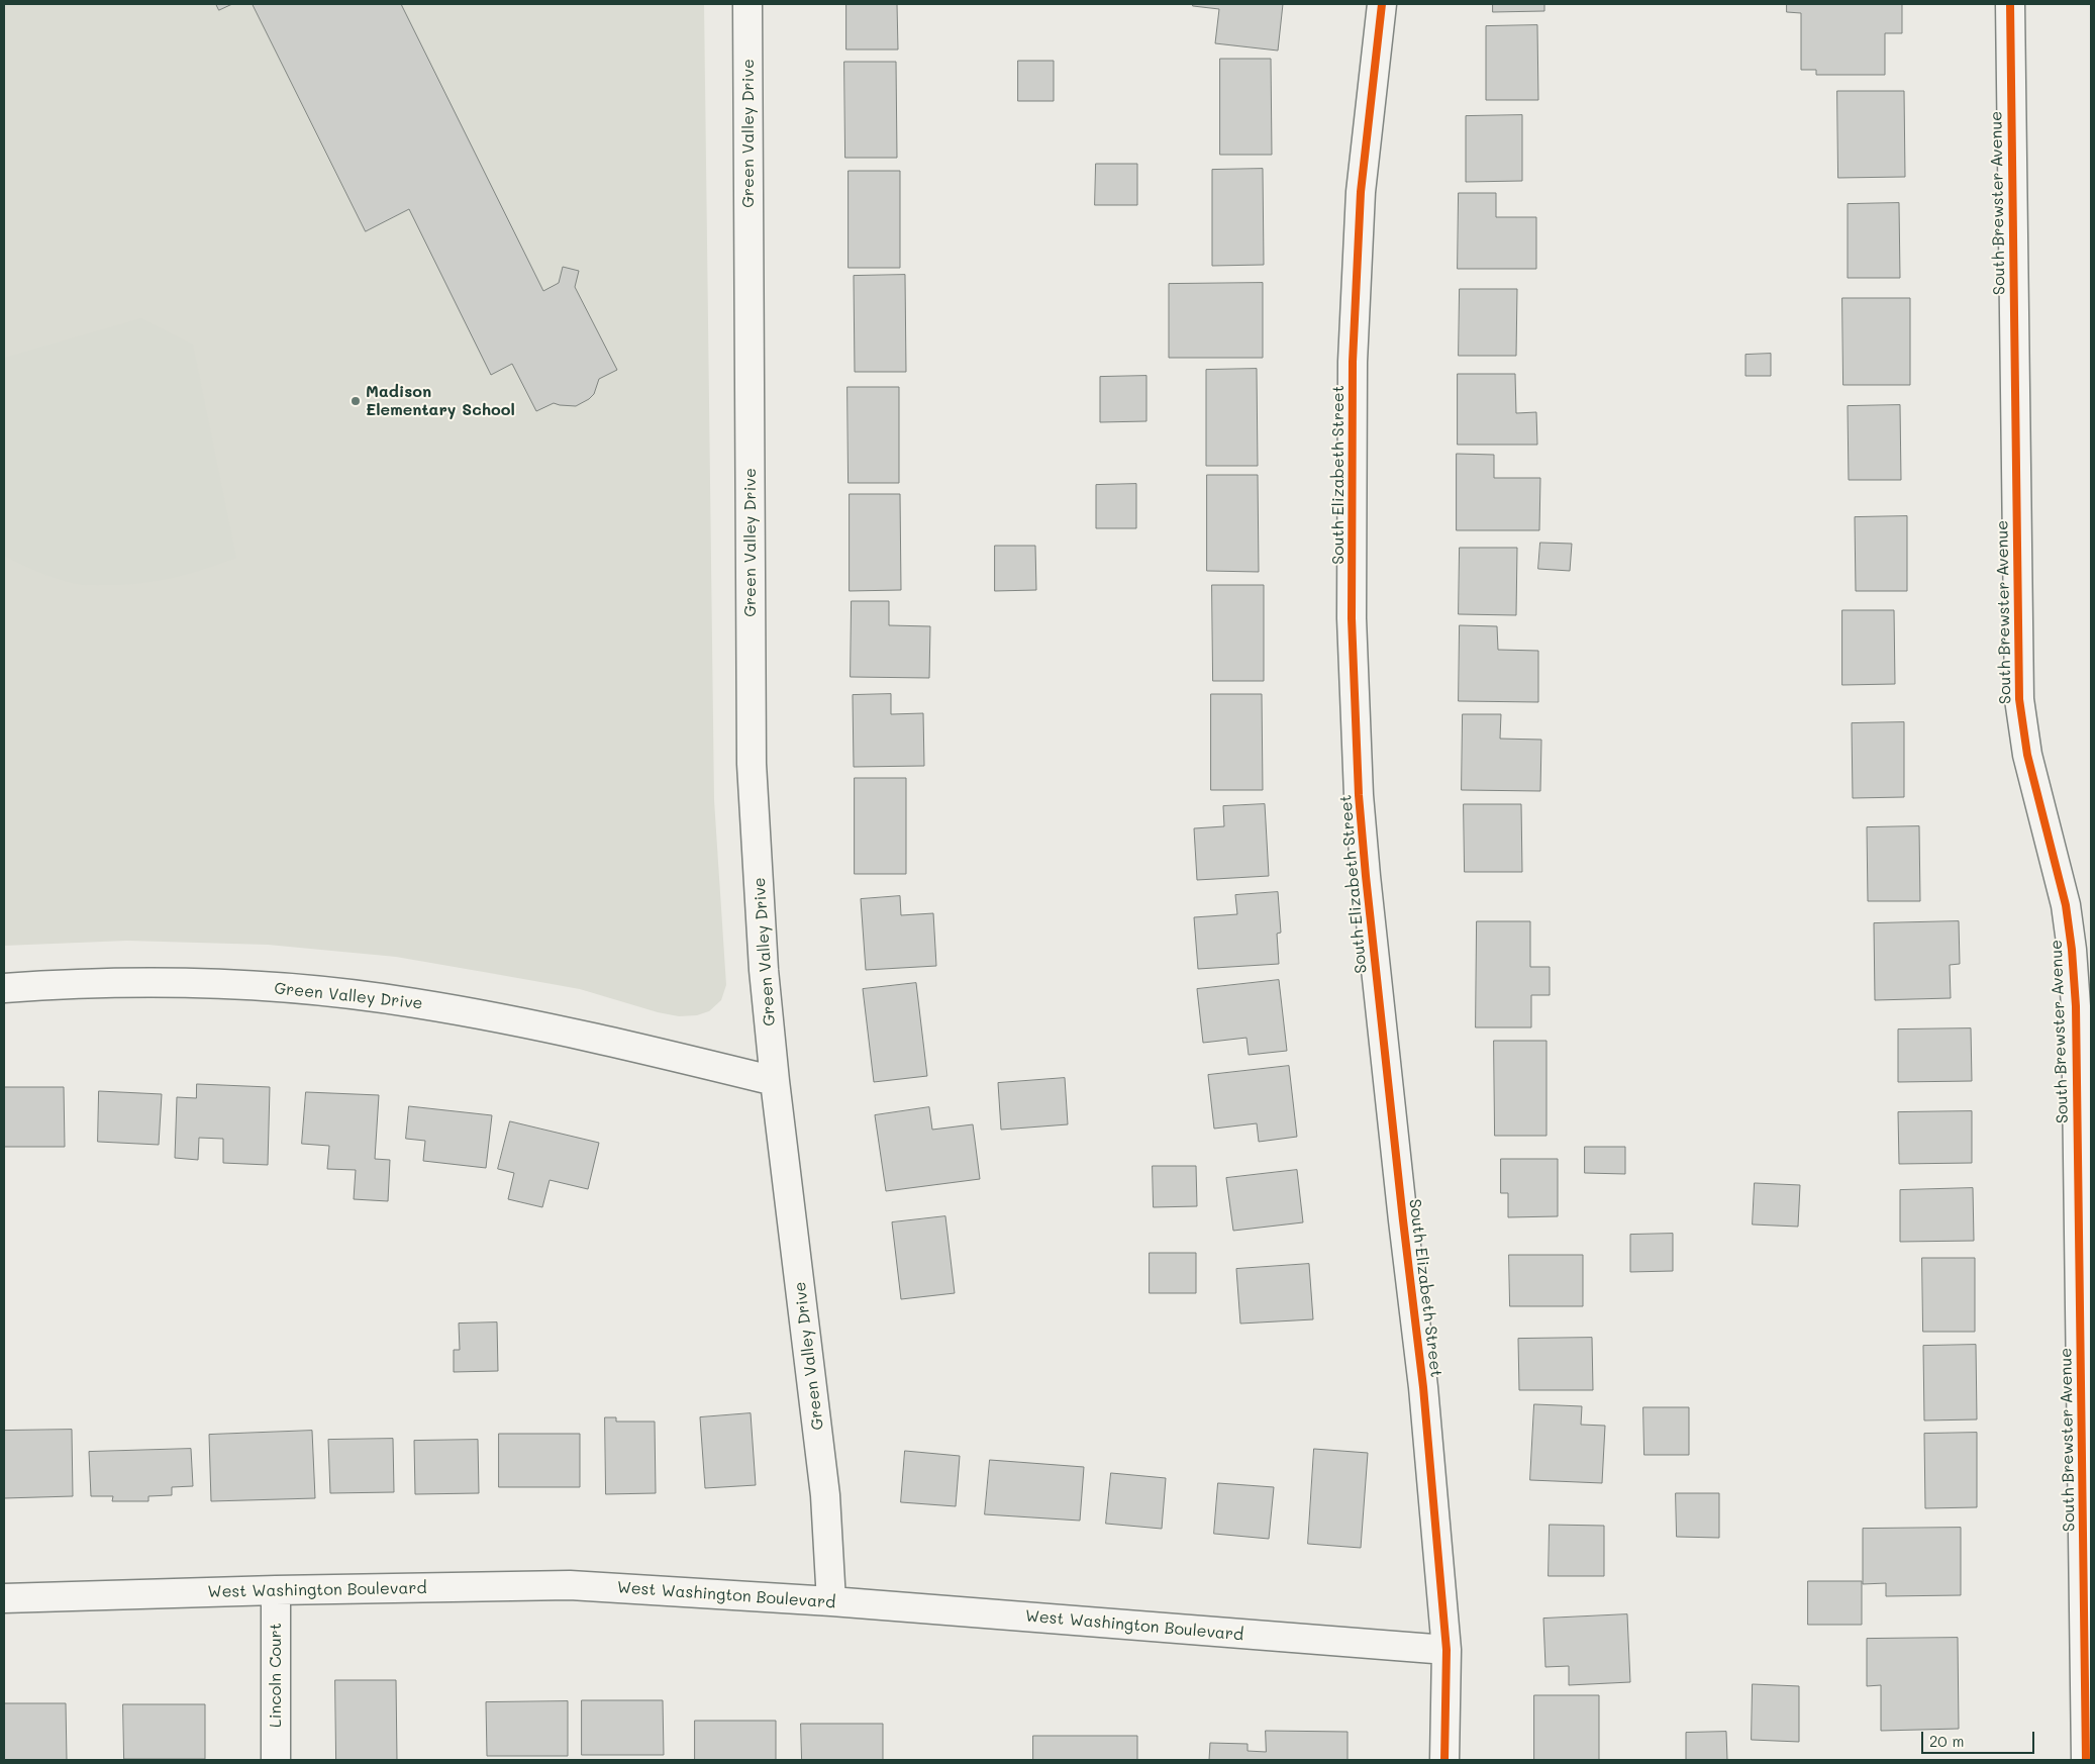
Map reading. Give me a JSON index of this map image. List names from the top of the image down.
{
  "streets": {
    "street": [
      "Green Valley Drive",
      "South Brewster Avenue",
      "South Elizabeth Street",
      "West Washington Boulevard",
      "Lincoln Court"
    ]
  },
  "crossings": [
    ["Green Valley Drive", "West Washington Boulevard"],
    ["South Elizabeth Street", "West Washington Boulevard"],
    ["West Washington Boulevard", "Lincoln Court"]
  ],
  "places": ["Madison Elementary School"],
  "scale_bar": "20 m"
}
